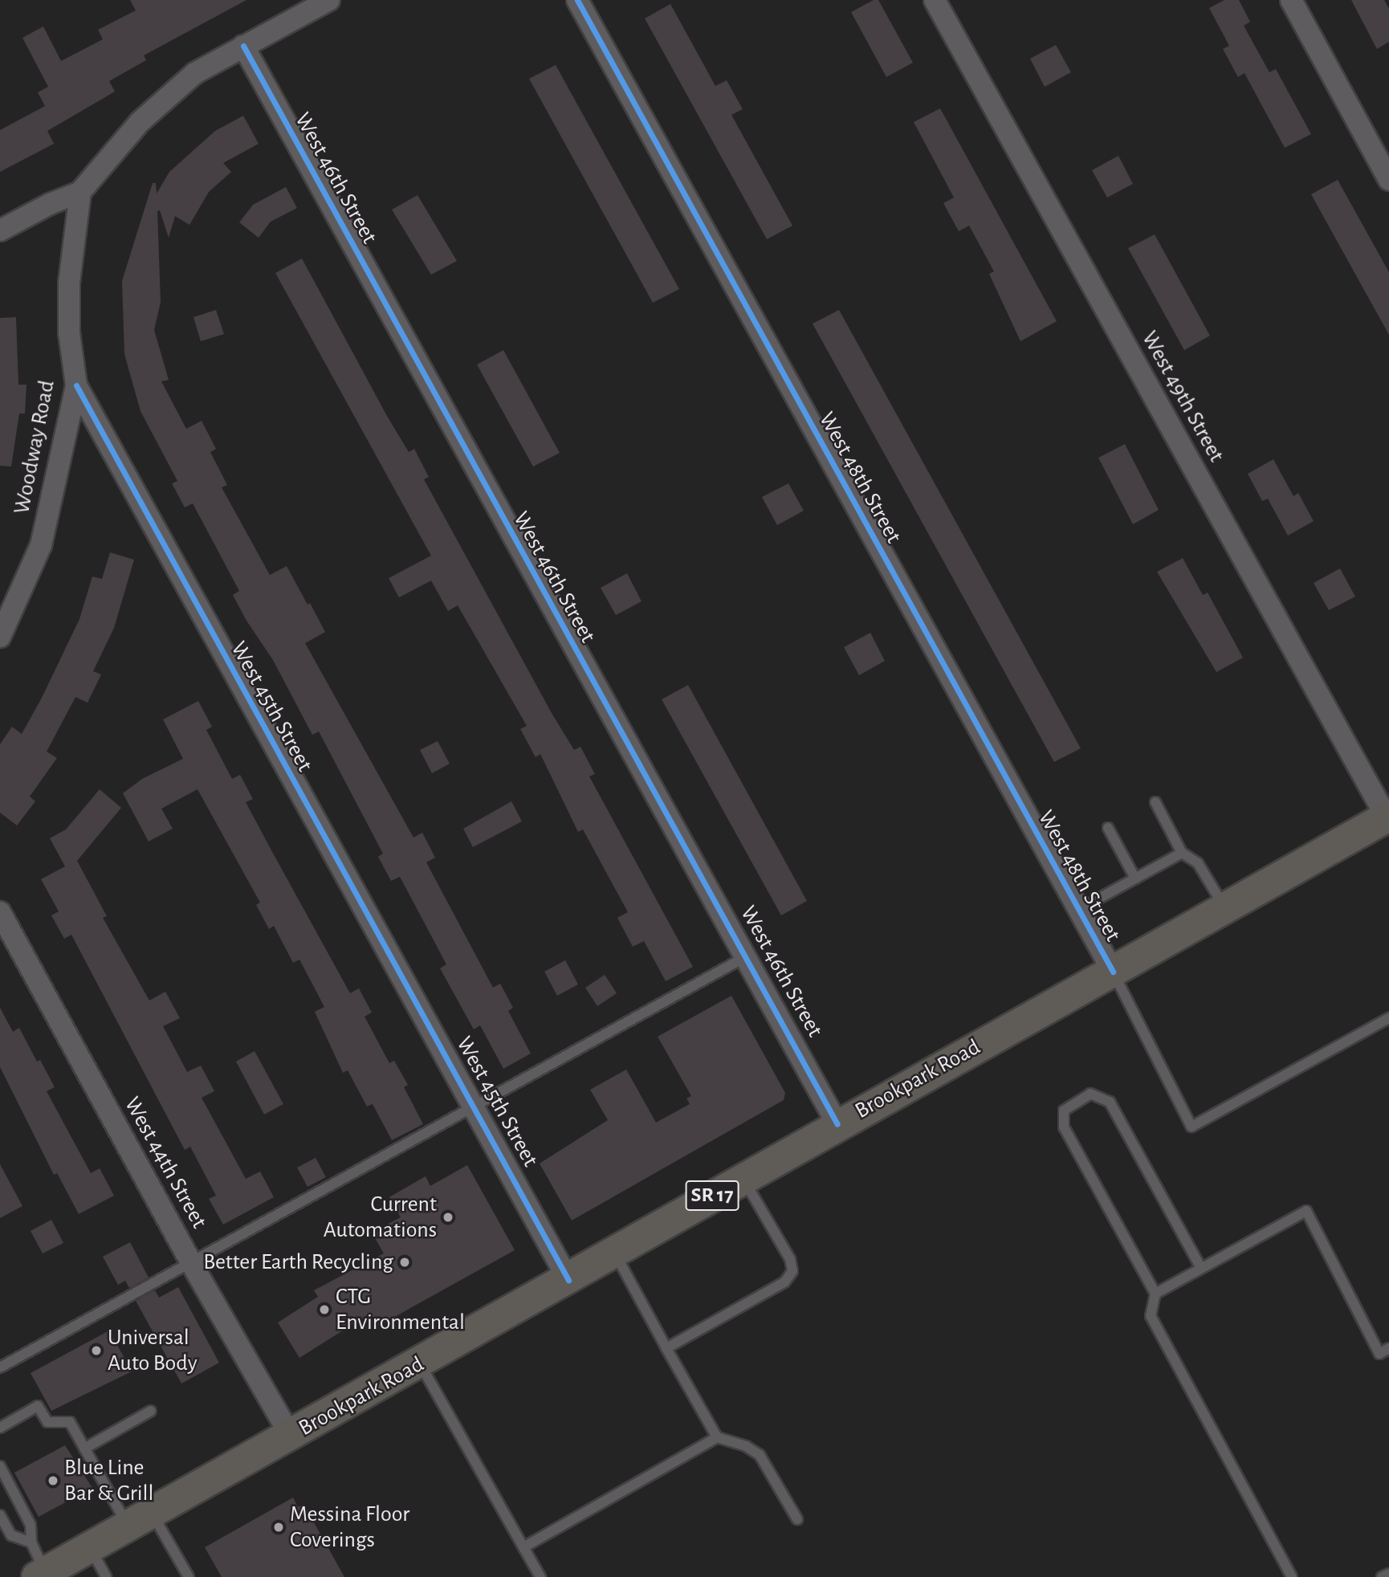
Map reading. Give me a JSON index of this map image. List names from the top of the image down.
{
  "streets": {
    "main road": ["Brookpark Road", "SR 17"],
    "street": [
      "West 46th Street",
      "West 49th Street",
      "Woodway Road",
      "West 48th Street",
      "West 45th Street",
      "West 44th Street"
    ]
  },
  "crossings": [
    ["West 46th Street", "Brookpark Road"],
    ["West 49th Street", "Brookpark Road"],
    ["Woodway Road", "West 45th Street"],
    ["West 48th Street", "Brookpark Road"],
    ["West 45th Street", "Brookpark Road"],
    ["Brookpark Road", "West 44th Street"]
  ],
  "places": [
    "Current Automations",
    "Better Earth Recycling",
    "CTG Environmental",
    "Universal Auto Body",
    "Blue Line Bar & Grill",
    "Messina Floor Coverings"
  ]
}
